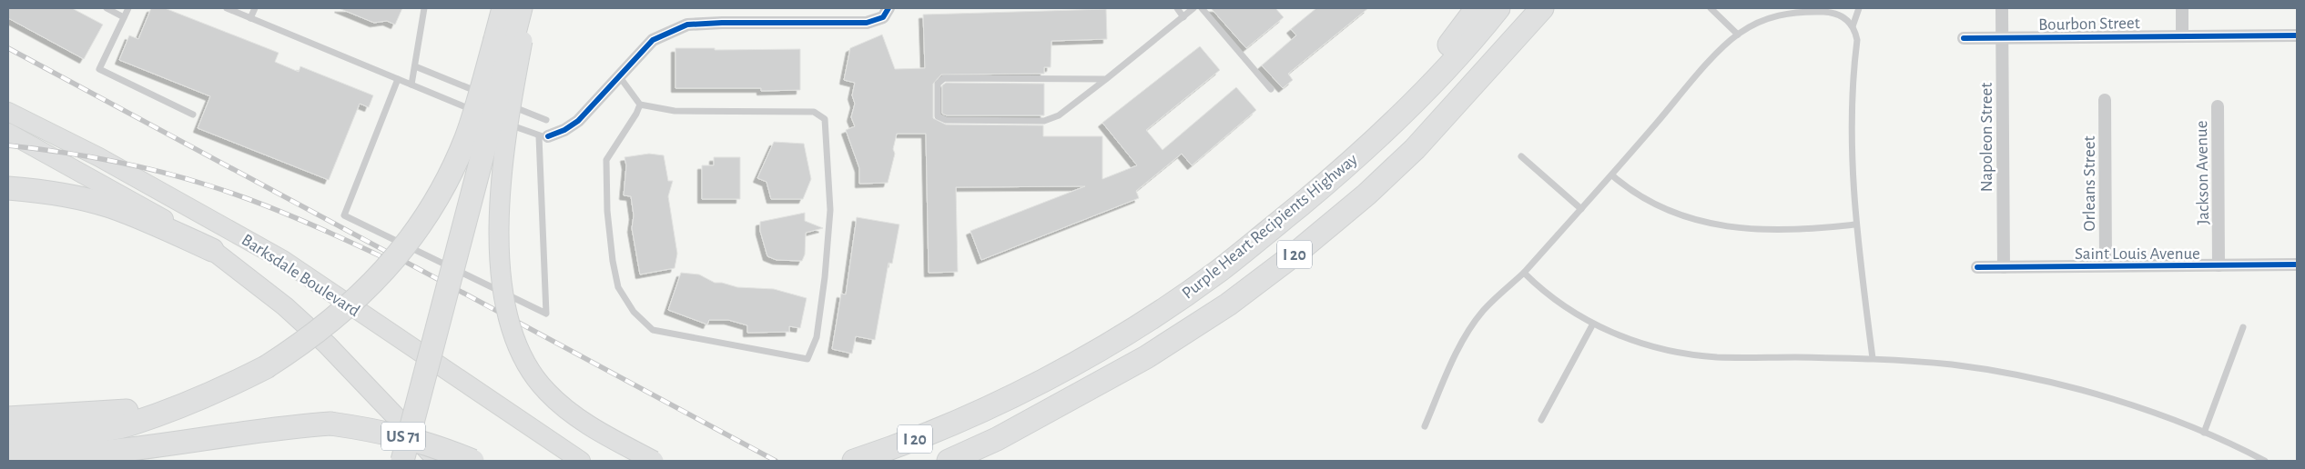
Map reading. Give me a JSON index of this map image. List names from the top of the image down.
{
  "streets": {
    "highway": ["Purple Heart Recipients Highway", "I 20", "US 71"],
    "main road": ["Barksdale Boulevard"],
    "street": [
      "Bourbon Street",
      "Napoleon Street",
      "Jackson Avenue",
      "Orleans Street",
      "Saint Louis Avenue"
    ]
  },
  "crossings": [
    ["Bourbon Street", "Napoleon Street"],
    ["Napoleon Street", "Saint Louis Avenue"],
    ["Jackson Avenue", "Saint Louis Avenue"],
    ["Orleans Street", "Saint Louis Avenue"]
  ]
}
